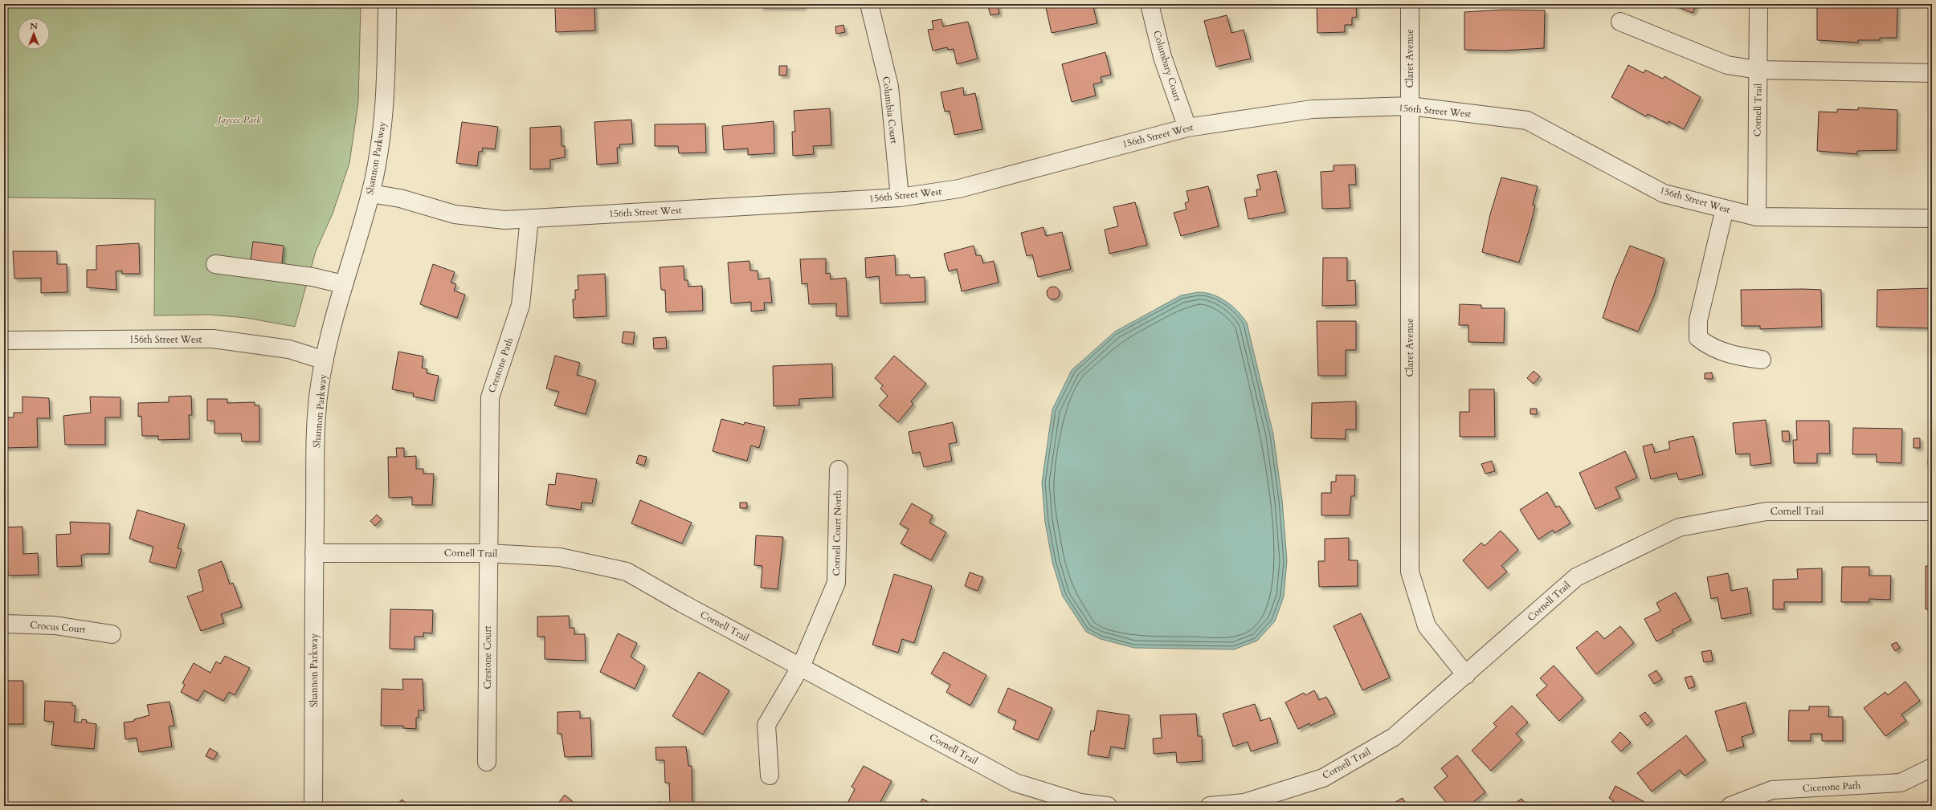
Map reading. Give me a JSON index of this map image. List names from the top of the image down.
{
  "streets": {
    "street": [
      "Claret Avenue",
      "Columbary Court",
      "Columbia Court",
      "Cornell Trail",
      "156th Street West",
      "Shannon Parkway",
      "Crestone Path",
      "Cornell Court North",
      "Crocus Court",
      "Crestone Court",
      "Cicerone Path"
    ]
  },
  "crossings": [
    ["Claret Avenue", "Cornell Trail"],
    ["Claret Avenue", "156th Street West"],
    ["Columbary Court", "156th Street West"],
    ["Columbia Court", "156th Street West"],
    ["Cornell Trail", "156th Street West"],
    ["Cornell Trail", "Shannon Parkway"],
    ["Cornell Trail", "Crestone Path"],
    ["Cornell Trail", "Cornell Court North"],
    ["Cornell Trail", "Crestone Court"],
    ["156th Street West", "Shannon Parkway"],
    ["156th Street West", "Crestone Path"],
    ["Crestone Path", "Crestone Court"]
  ],
  "parks": ["Jaycee Park"],
  "north": "top"
}
